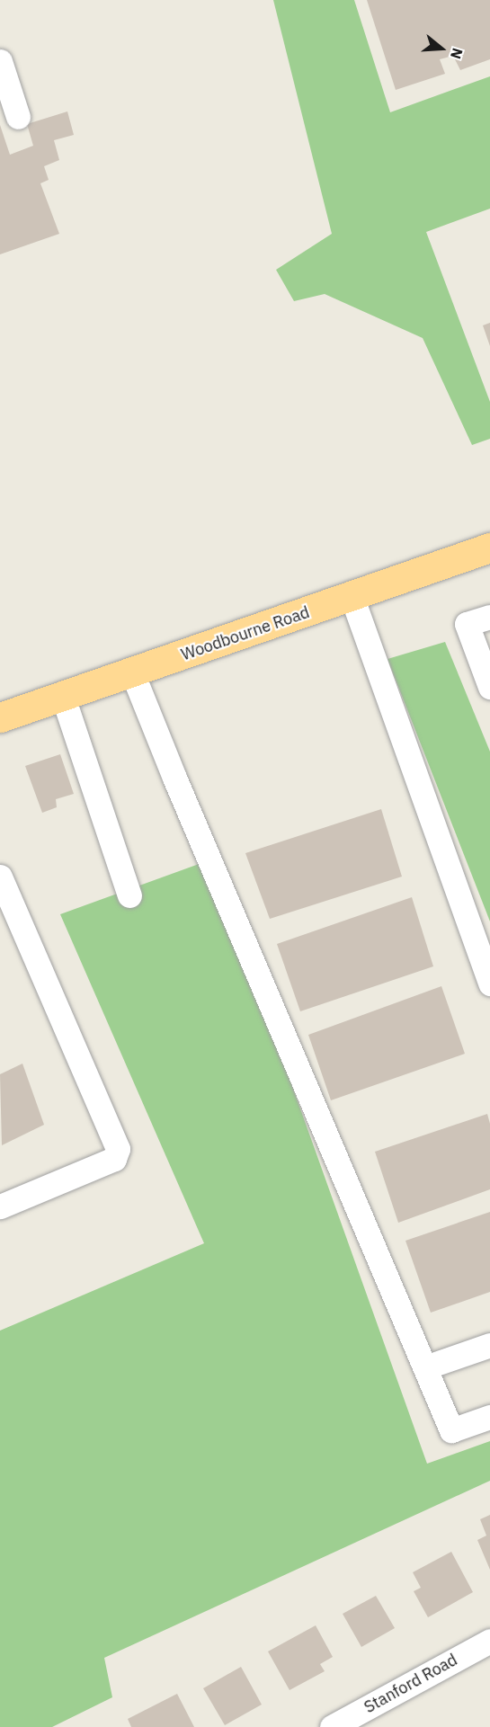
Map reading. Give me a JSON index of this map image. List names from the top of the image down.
{
  "streets": {
    "main road": ["Woodbourne Road"],
    "street": ["Stanford Road"]
  },
  "north": "right"
}
